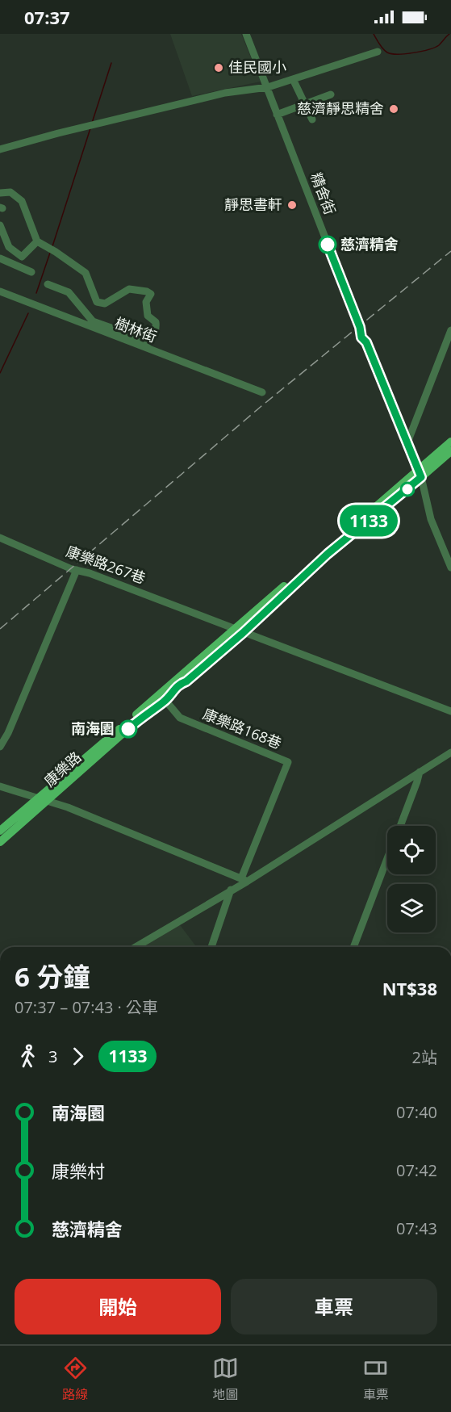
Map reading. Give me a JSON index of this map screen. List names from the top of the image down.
{
  "streets": {
    "main road": ["康樂路"],
    "street": [
      "精舍街",
      "樹林街",
      "康樂路267巷",
      "康樂路168巷"
    ]
  },
  "crossings": [
    ["精舍街", "康樂路"],
    ["康樂路267巷", "康樂路"],
    ["康樂路168巷", "康樂路"]
  ],
  "places": [
    "佳民國小",
    "慈濟靜思精舍",
    "靜思書軒",
    "慈濟精舍",
    "南海園"
  ],
  "lines": ["bus line 1133"],
  "page": {
    "status": "07:37",
    "on_map": "1133",
    "heading": ["6 分鐘", "07:37 – 07:43 · 公車", "NT$38"],
    "legs": ["3", "1133", "2站"],
    "list": [
      {
        "name": "南海園",
        "value": "07:40"
      },
      {
        "name": "康樂村",
        "value": "07:42"
      },
      {
        "name": "慈濟精舍",
        "value": "07:43"
      }
    ],
    "buttons": ["開始", "車票"],
    "tabs": ["路線", "地圖", "車票"]
  }
}
